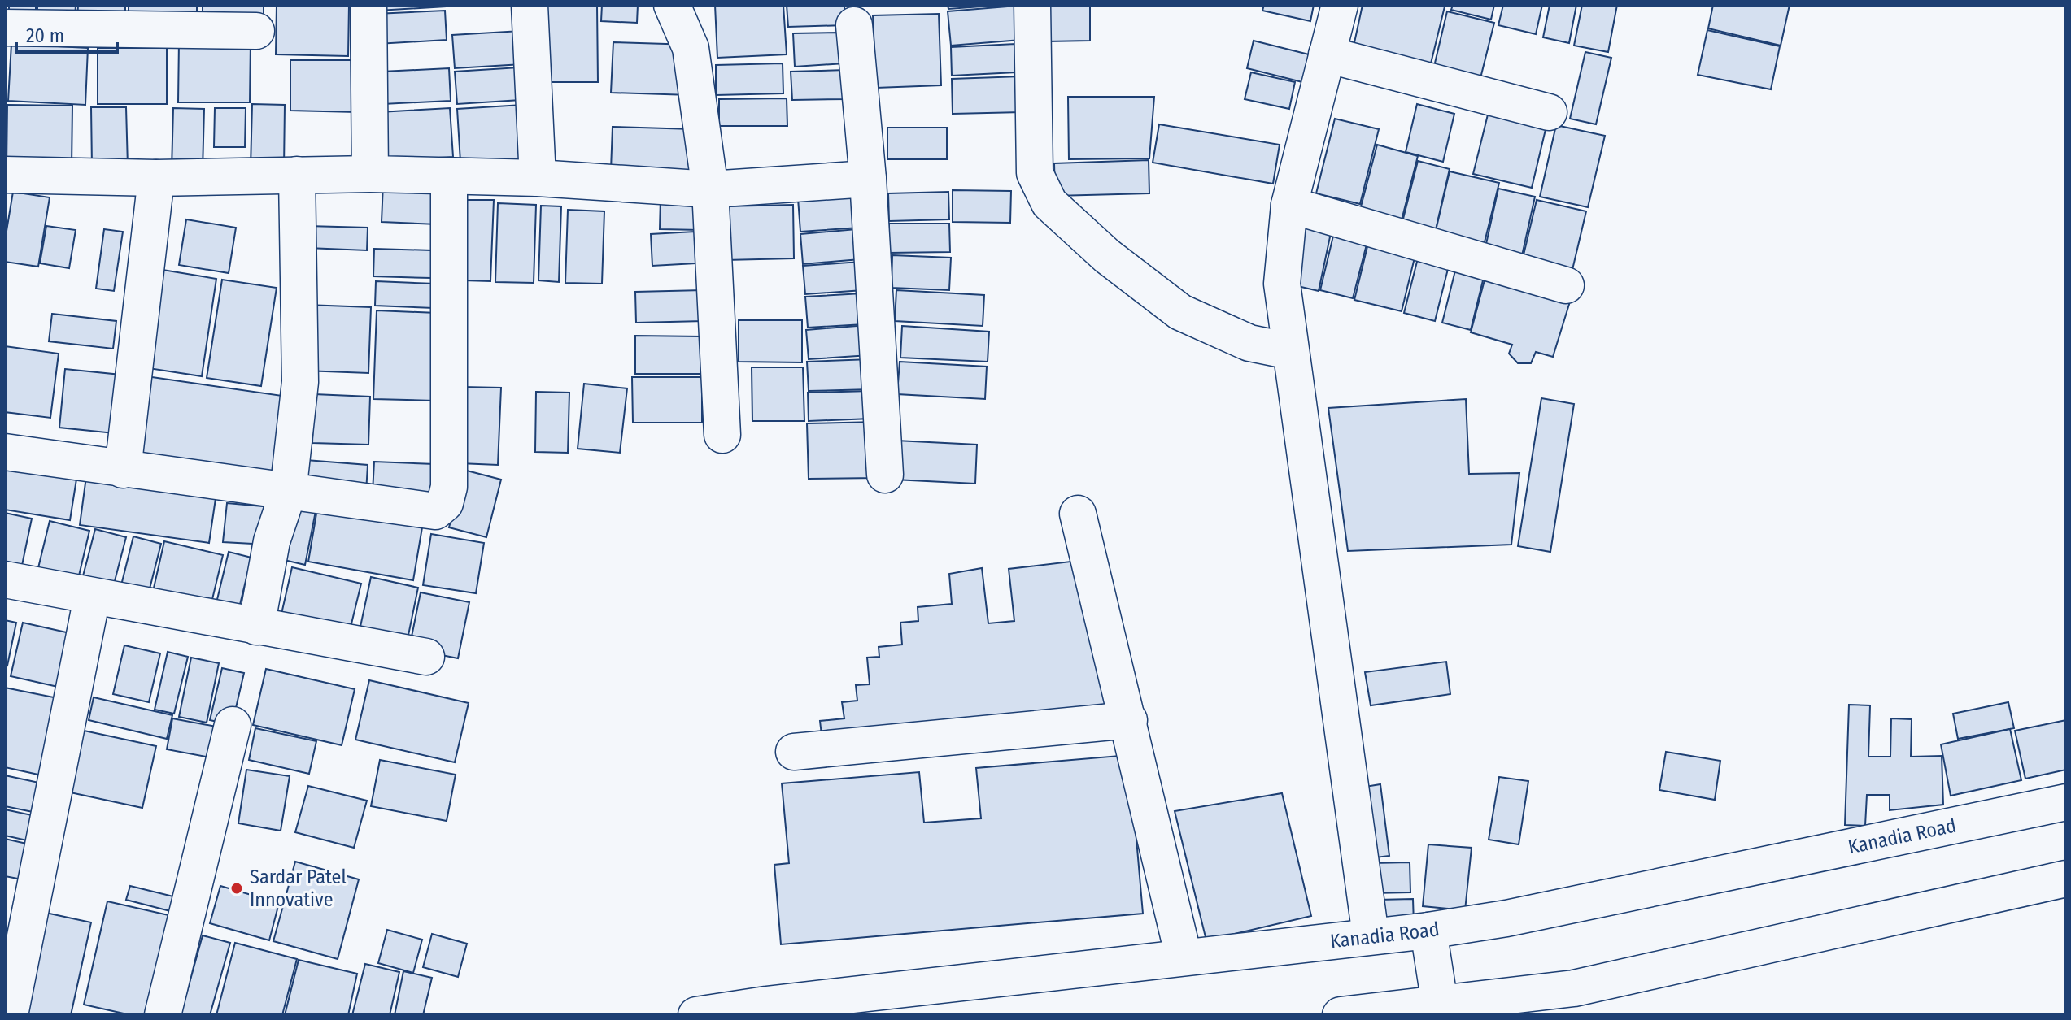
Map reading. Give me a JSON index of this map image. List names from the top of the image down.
{
  "streets": {
    "street": ["Kanadia Road"]
  },
  "places": ["Sardar Patel Innovative"],
  "scale_bar": "20 m"
}
